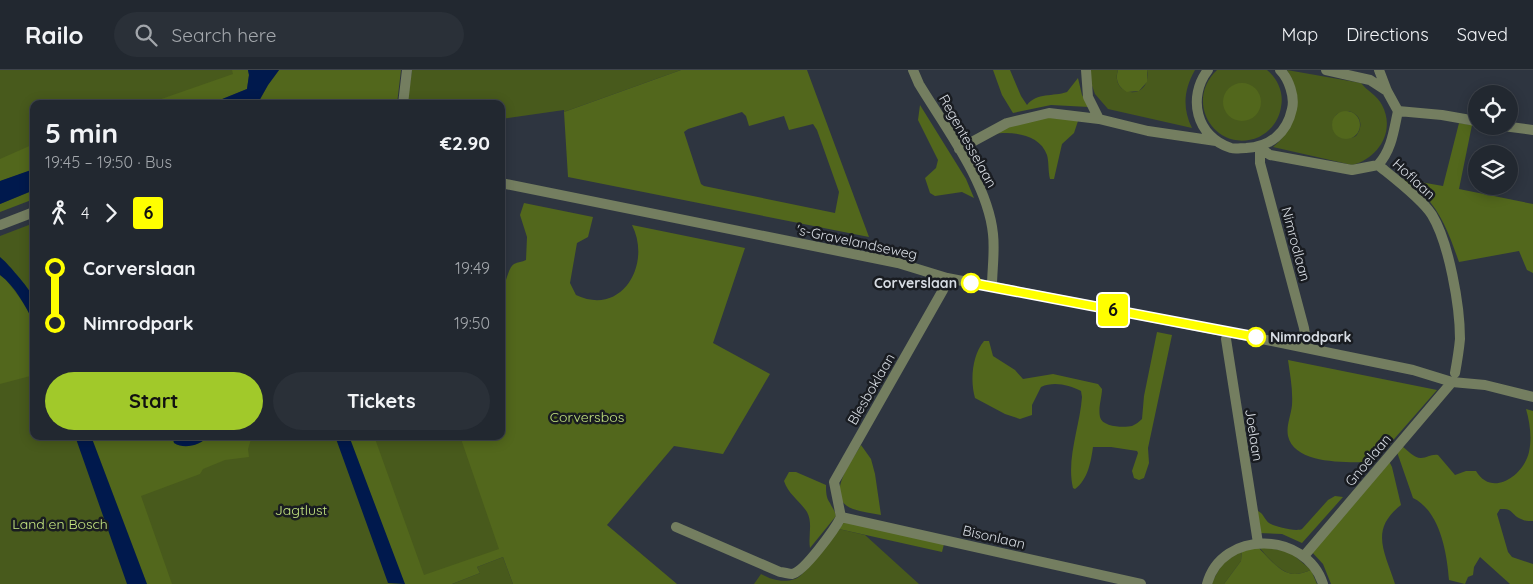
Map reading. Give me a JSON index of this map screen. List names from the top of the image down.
{
  "streets": {
    "street": [
      "Regentesselaan",
      "Hoflaan",
      "'s-Gravelandseweg",
      "Nimrodlaan",
      "Blesboklaan",
      "Joelaan",
      "Gnoelaan",
      "Bisonlaan"
    ]
  },
  "crossings": [
    ["Regentesselaan", "'s-Gravelandseweg"],
    ["Hoflaan", "'s-Gravelandseweg"],
    ["Hoflaan", "Gnoelaan"],
    ["'s-Gravelandseweg", "Nimrodlaan"],
    ["'s-Gravelandseweg", "Blesboklaan"],
    ["'s-Gravelandseweg", "Joelaan"],
    ["'s-Gravelandseweg", "Gnoelaan"],
    ["Blesboklaan", "Bisonlaan"]
  ],
  "parks": ["Corversbos", "Jagtlust", "Land en Bosch"],
  "places": ["Corverslaan", "Nimrodpark"],
  "lines": ["bus line 6"],
  "page": {
    "header": "Railo",
    "search": "Search here",
    "nav": ["Map", "Directions", "Saved"],
    "on_map": "6",
    "heading": ["5 min", "19:45 – 19:50 · Bus", "€2.90"],
    "legs": ["4", "6"],
    "list": [
      {
        "name": "Corverslaan",
        "value": "19:49"
      },
      {
        "name": "Nimrodpark",
        "value": "19:50"
      }
    ],
    "buttons": ["Start", "Tickets"]
  }
}
